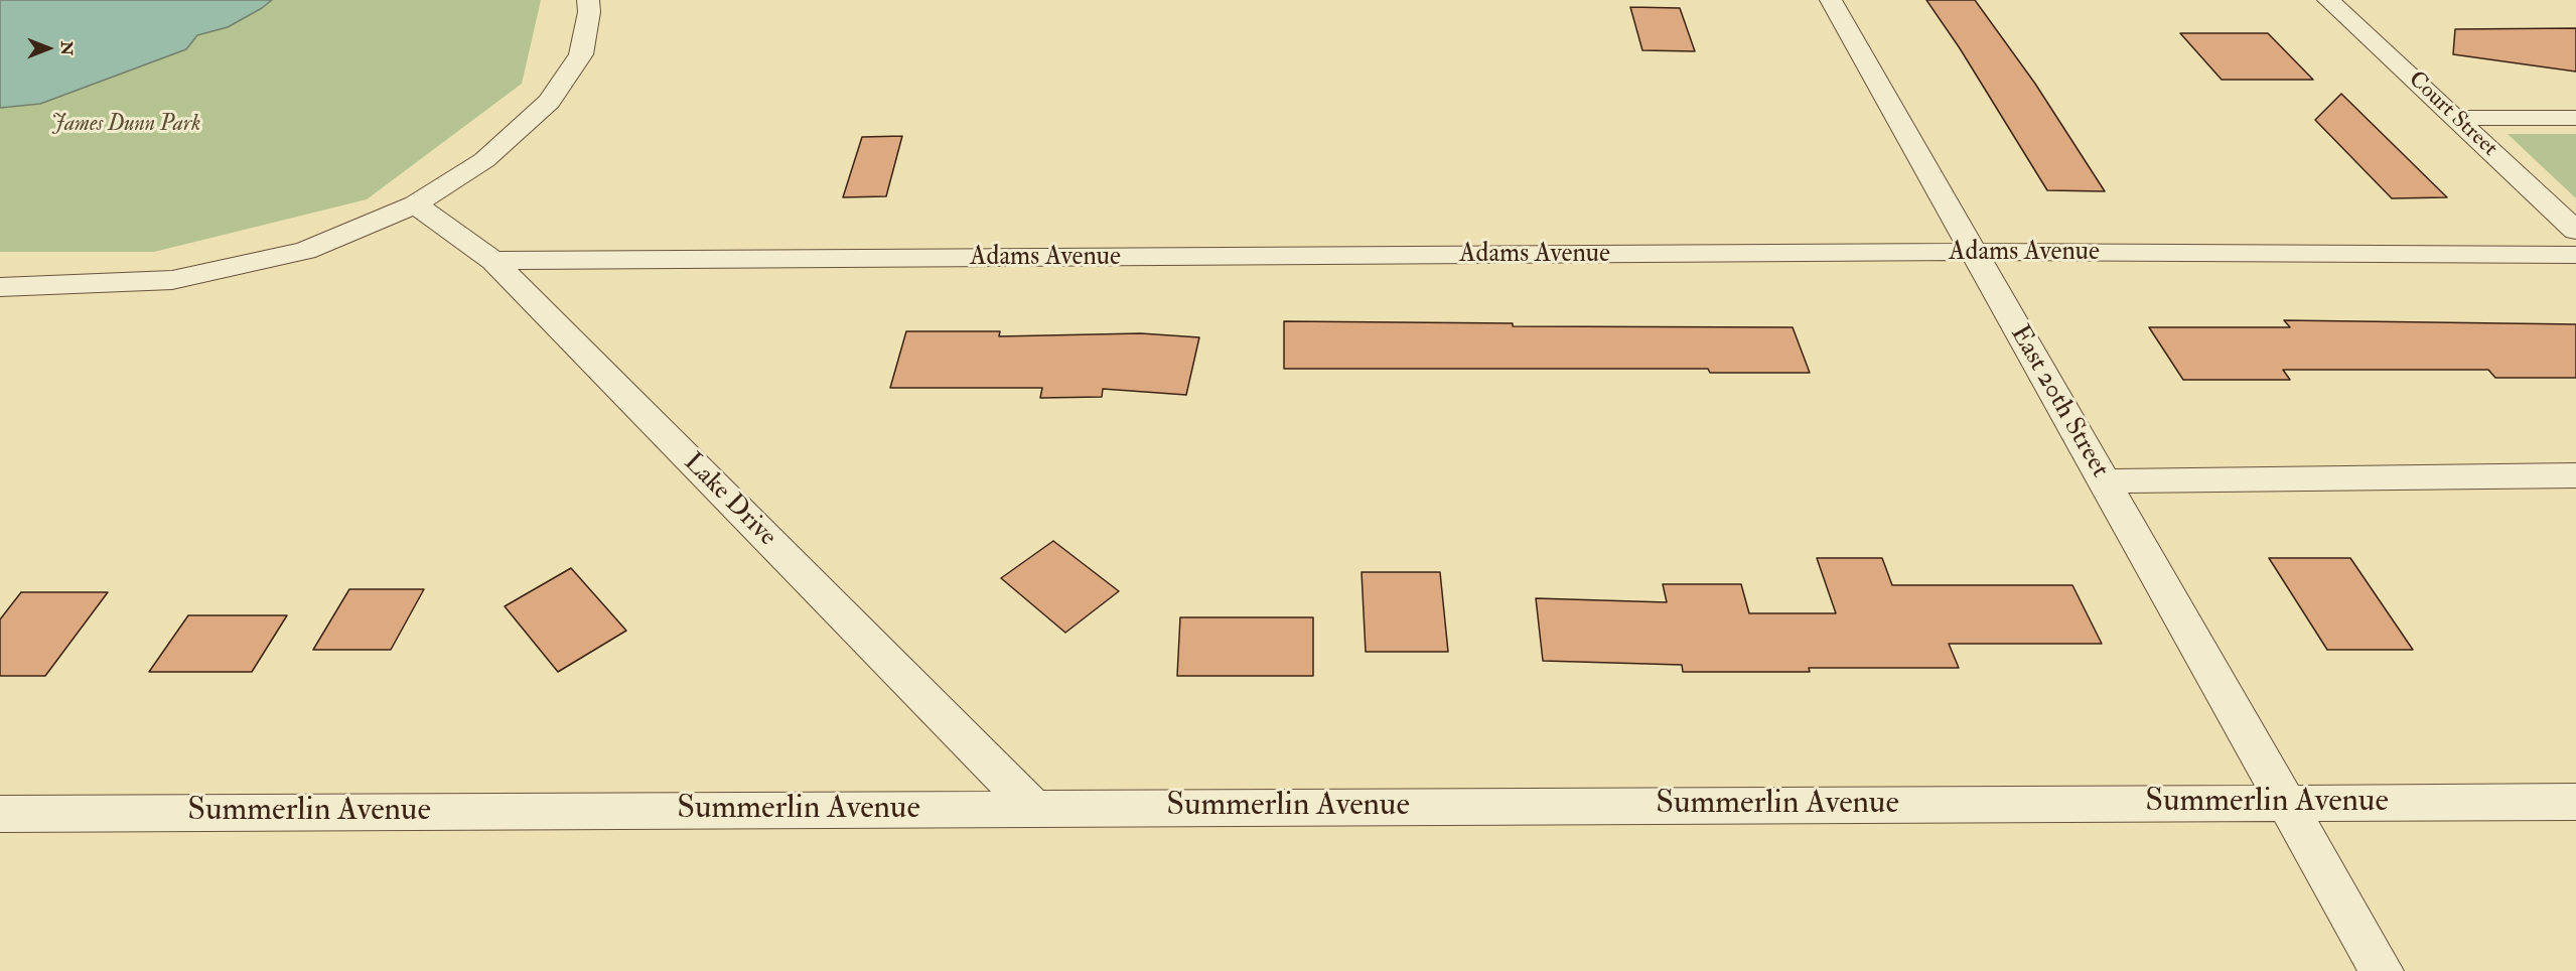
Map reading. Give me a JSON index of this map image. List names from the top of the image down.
{
  "streets": {
    "street": [
      "Court Street",
      "Adams Avenue",
      "East 20th Street",
      "Lake Drive",
      "Summerlin Avenue"
    ]
  },
  "crossings": [
    ["Adams Avenue", "East 20th Street"],
    ["Adams Avenue", "Lake Drive"],
    ["East 20th Street", "Summerlin Avenue"],
    ["Lake Drive", "Summerlin Avenue"]
  ],
  "parks": ["James Dunn Park"],
  "north": "right"
}
